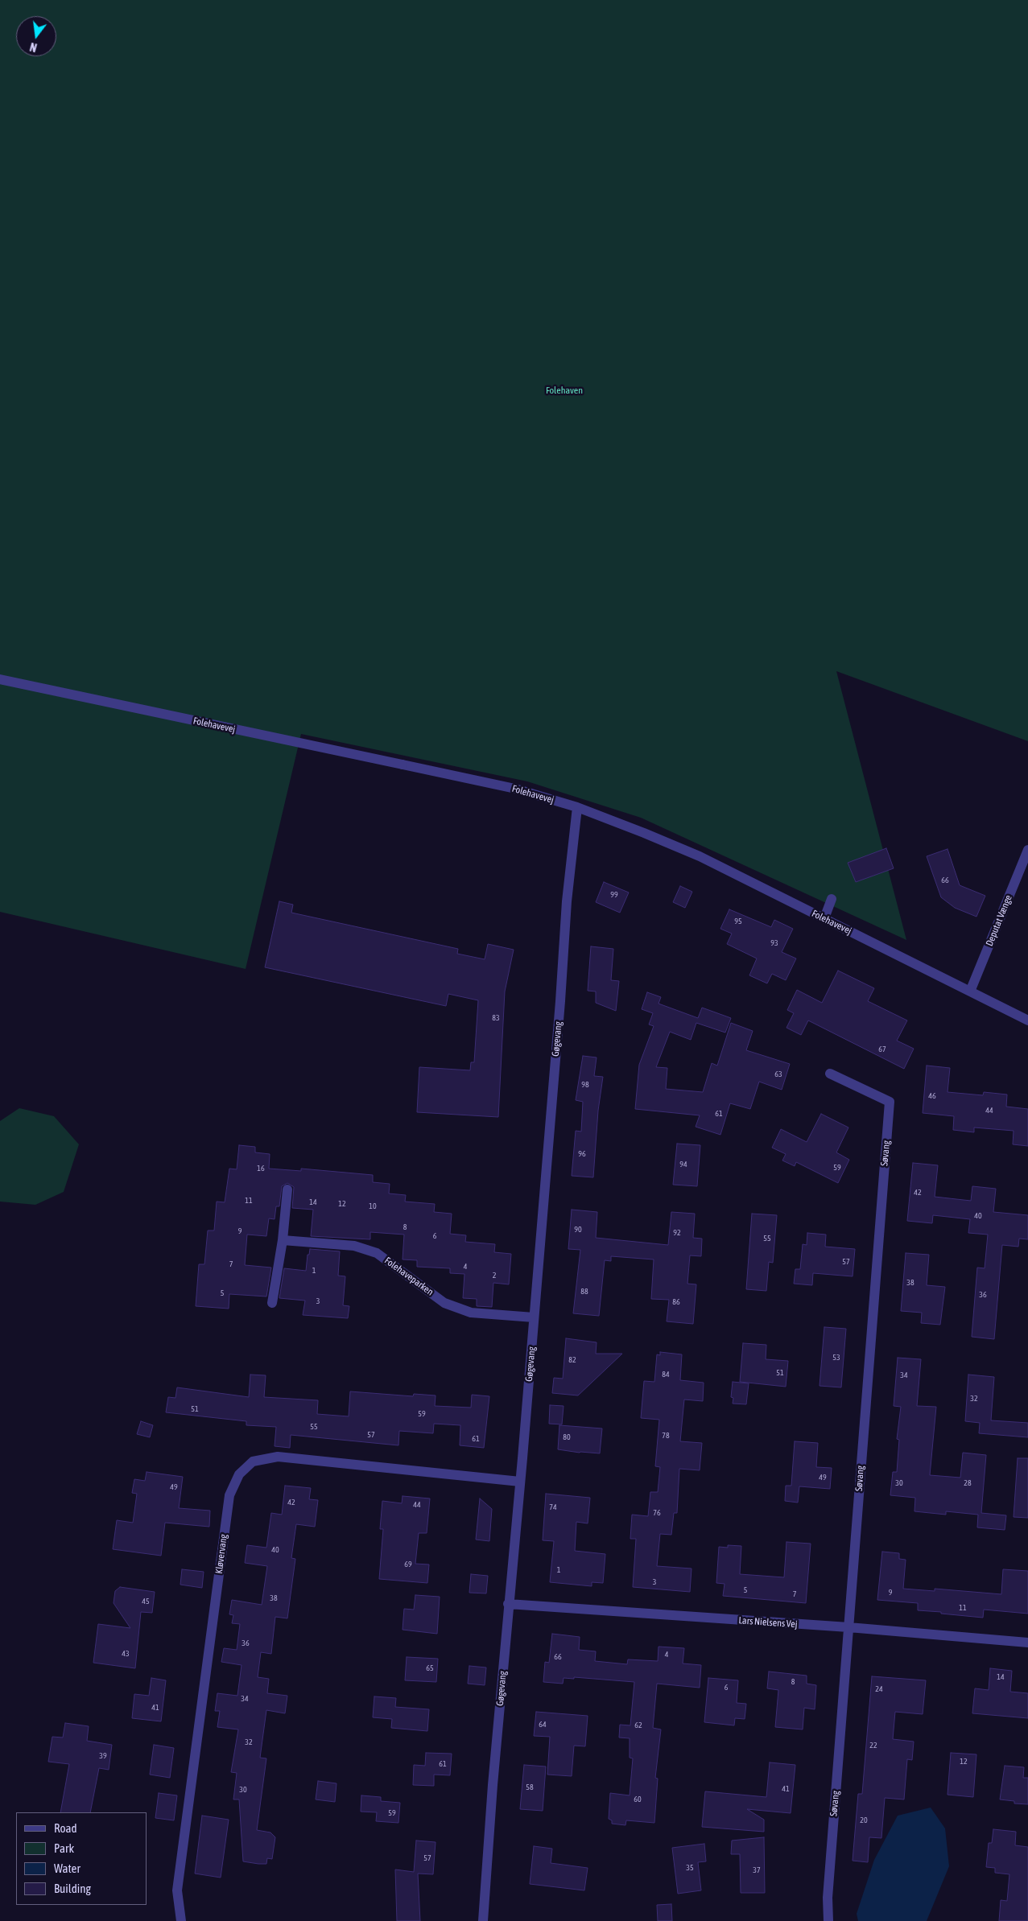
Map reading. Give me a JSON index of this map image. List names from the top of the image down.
{
  "streets": {
    "street": [
      "Folehavevej",
      "Deputat Vænge",
      "Gøgevang",
      "Søvang",
      "Folehaveparken",
      "Kløvervang",
      "Lars Nielsens Vej"
    ]
  },
  "crossings": [
    ["Folehavevej", "Deputat Vænge"],
    ["Folehavevej", "Gøgevang"],
    ["Gøgevang", "Folehaveparken"],
    ["Gøgevang", "Kløvervang"],
    ["Gøgevang", "Lars Nielsens Vej"],
    ["Søvang", "Lars Nielsens Vej"]
  ],
  "parks": ["Folehaven"],
  "house_numbers": [
    "66",
    "99",
    "95",
    "93",
    "83",
    "67",
    "63",
    "98",
    "46",
    "44",
    "61",
    "96",
    "94",
    "59",
    "16",
    "42",
    "11",
    "14",
    "12",
    "10",
    "40",
    "8",
    "90",
    "9",
    "92",
    "6",
    "55",
    "57",
    "7",
    "4",
    "1",
    "2",
    "38",
    "88",
    "5",
    "36",
    "3",
    "86",
    "53",
    "82",
    "51",
    "84",
    "34",
    "32",
    "51",
    "59",
    "55",
    "57",
    "78",
    "80",
    "61",
    "49",
    "30",
    "28",
    "49",
    "42",
    "44",
    "74",
    "76",
    "40",
    "69",
    "1",
    "3",
    "5",
    "9",
    "7",
    "38",
    "45",
    "11",
    "36",
    "43",
    "4",
    "66",
    "65",
    "14",
    "8",
    "6",
    "24",
    "34",
    "41",
    "64",
    "62",
    "32",
    "22",
    "39",
    "12",
    "61",
    "58",
    "41",
    "30",
    "60",
    "59",
    "20",
    "57",
    "35",
    "37"
  ],
  "legend": [
    "Road",
    "Park",
    "Water",
    "Building"
  ],
  "north": "bottom"
}
